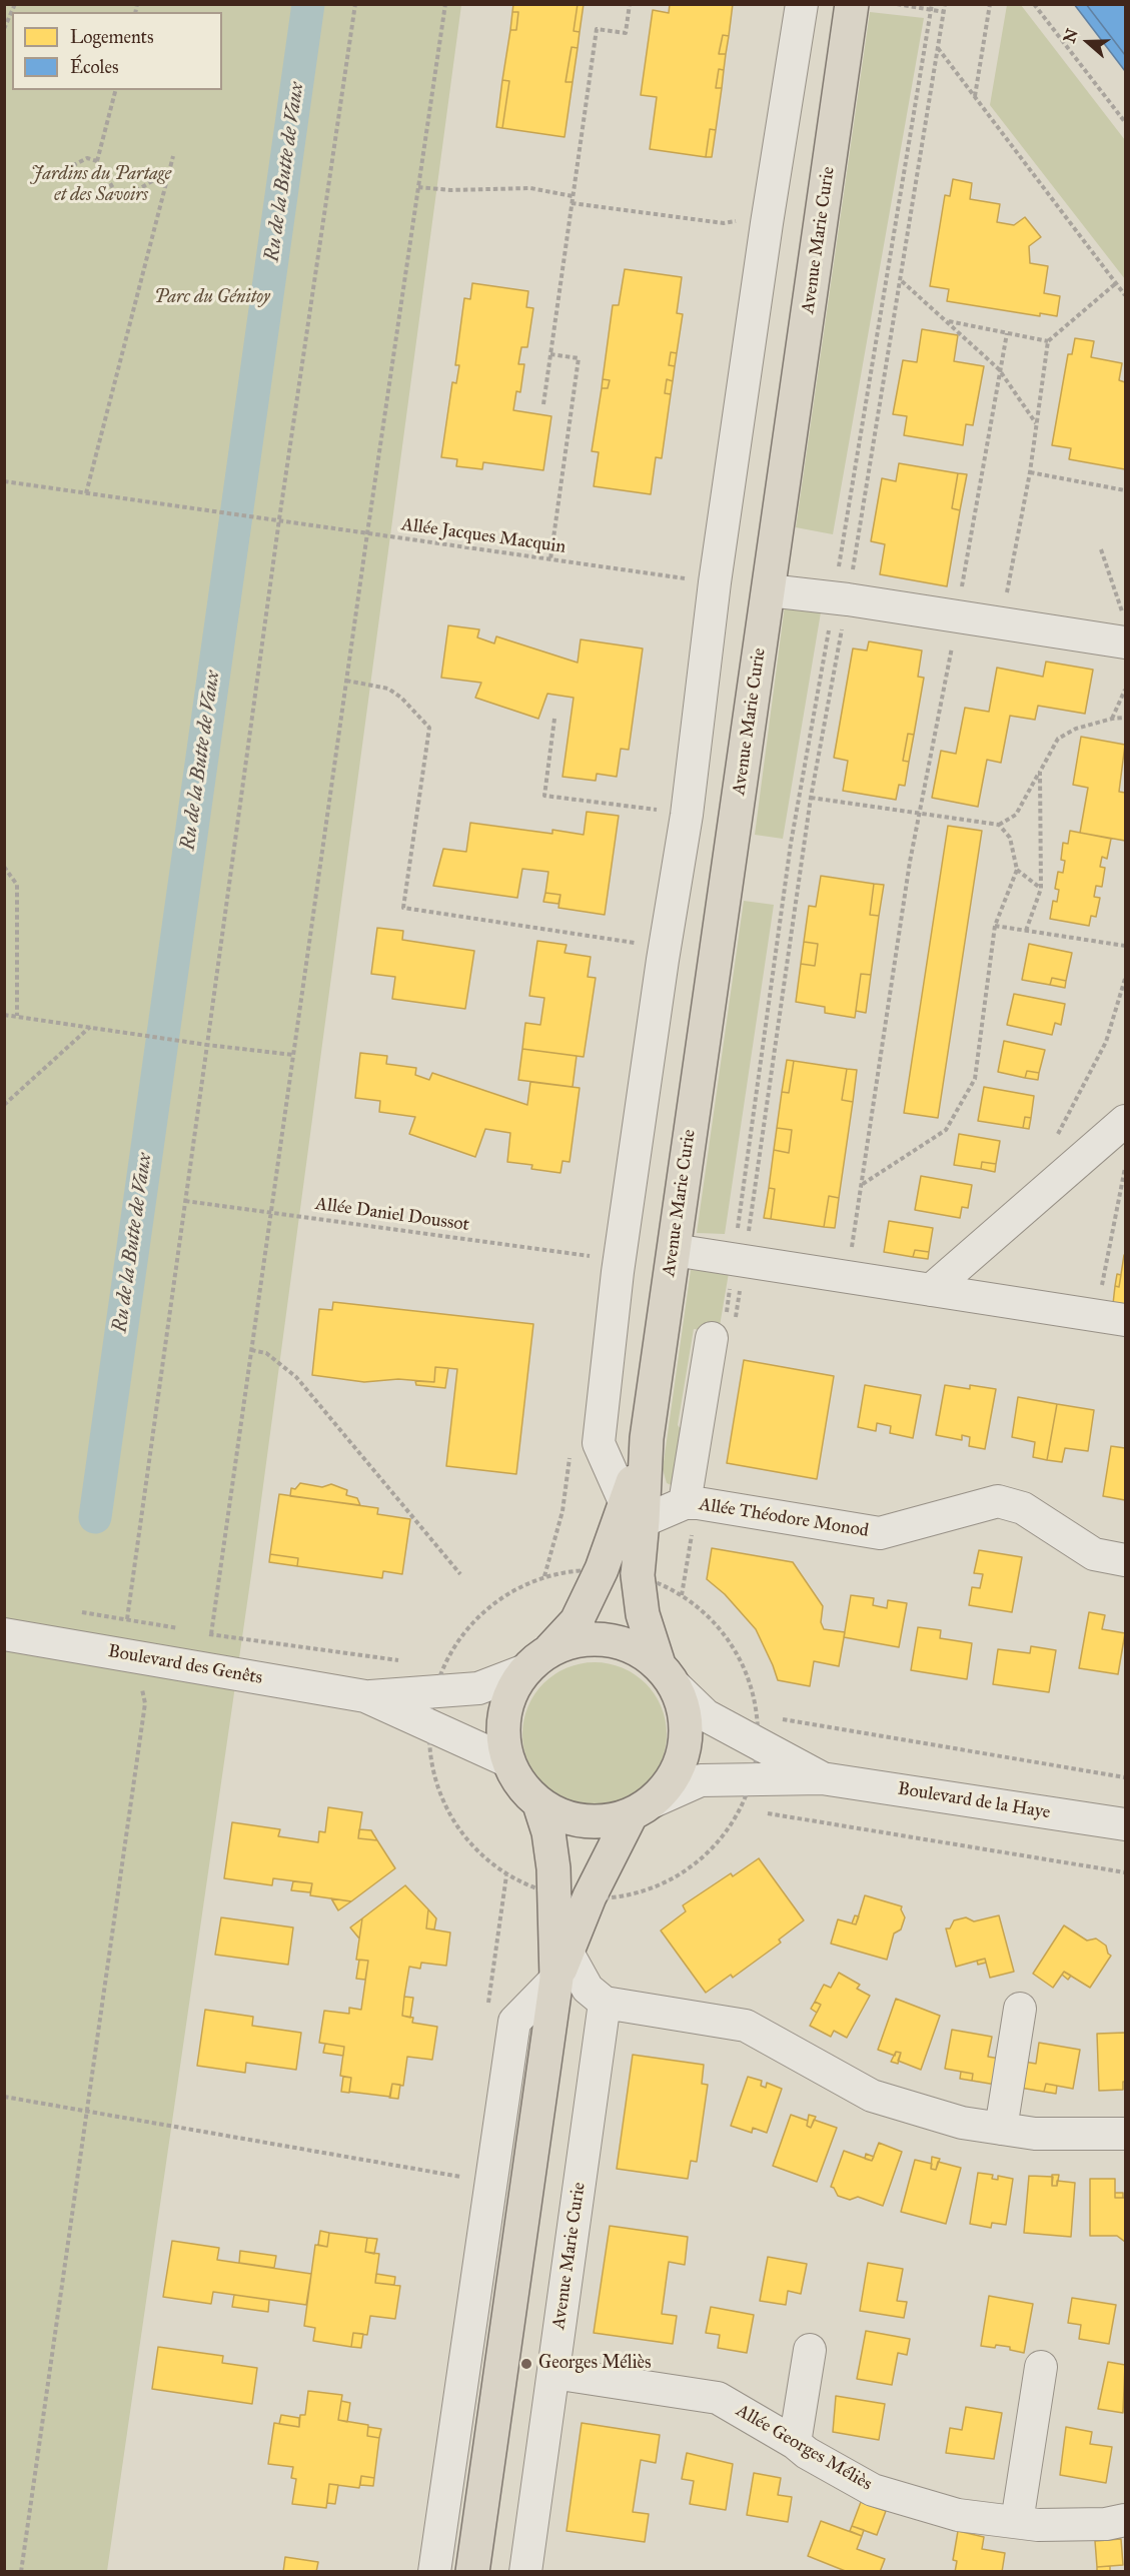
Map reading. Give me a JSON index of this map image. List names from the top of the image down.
{
  "streets": {
    "main road": ["Avenue Marie Curie"],
    "street": [
      "Allée Théodore Monod",
      "Boulevard des Genêts",
      "Boulevard de la Haye",
      "Allée Georges Méliès"
    ],
    "path": ["Allée Jacques Macquin", "Allée Daniel Doussot"]
  },
  "crossings": [
    ["Avenue Marie Curie", "Allée Théodore Monod"],
    ["Avenue Marie Curie", "Boulevard des Genêts"],
    ["Avenue Marie Curie", "Boulevard de la Haye"],
    ["Avenue Marie Curie", "Allée Georges Méliès"],
    ["Boulevard des Genêts", "Boulevard de la Haye"]
  ],
  "water": ["Ru de la Butte de Vaux"],
  "parks": ["Jardins du Partage et des Savoirs", "Parc du Génitoy"],
  "places": ["Georges Méliès"],
  "legend": ["Logements", "Écoles"],
  "north": "left"
}
